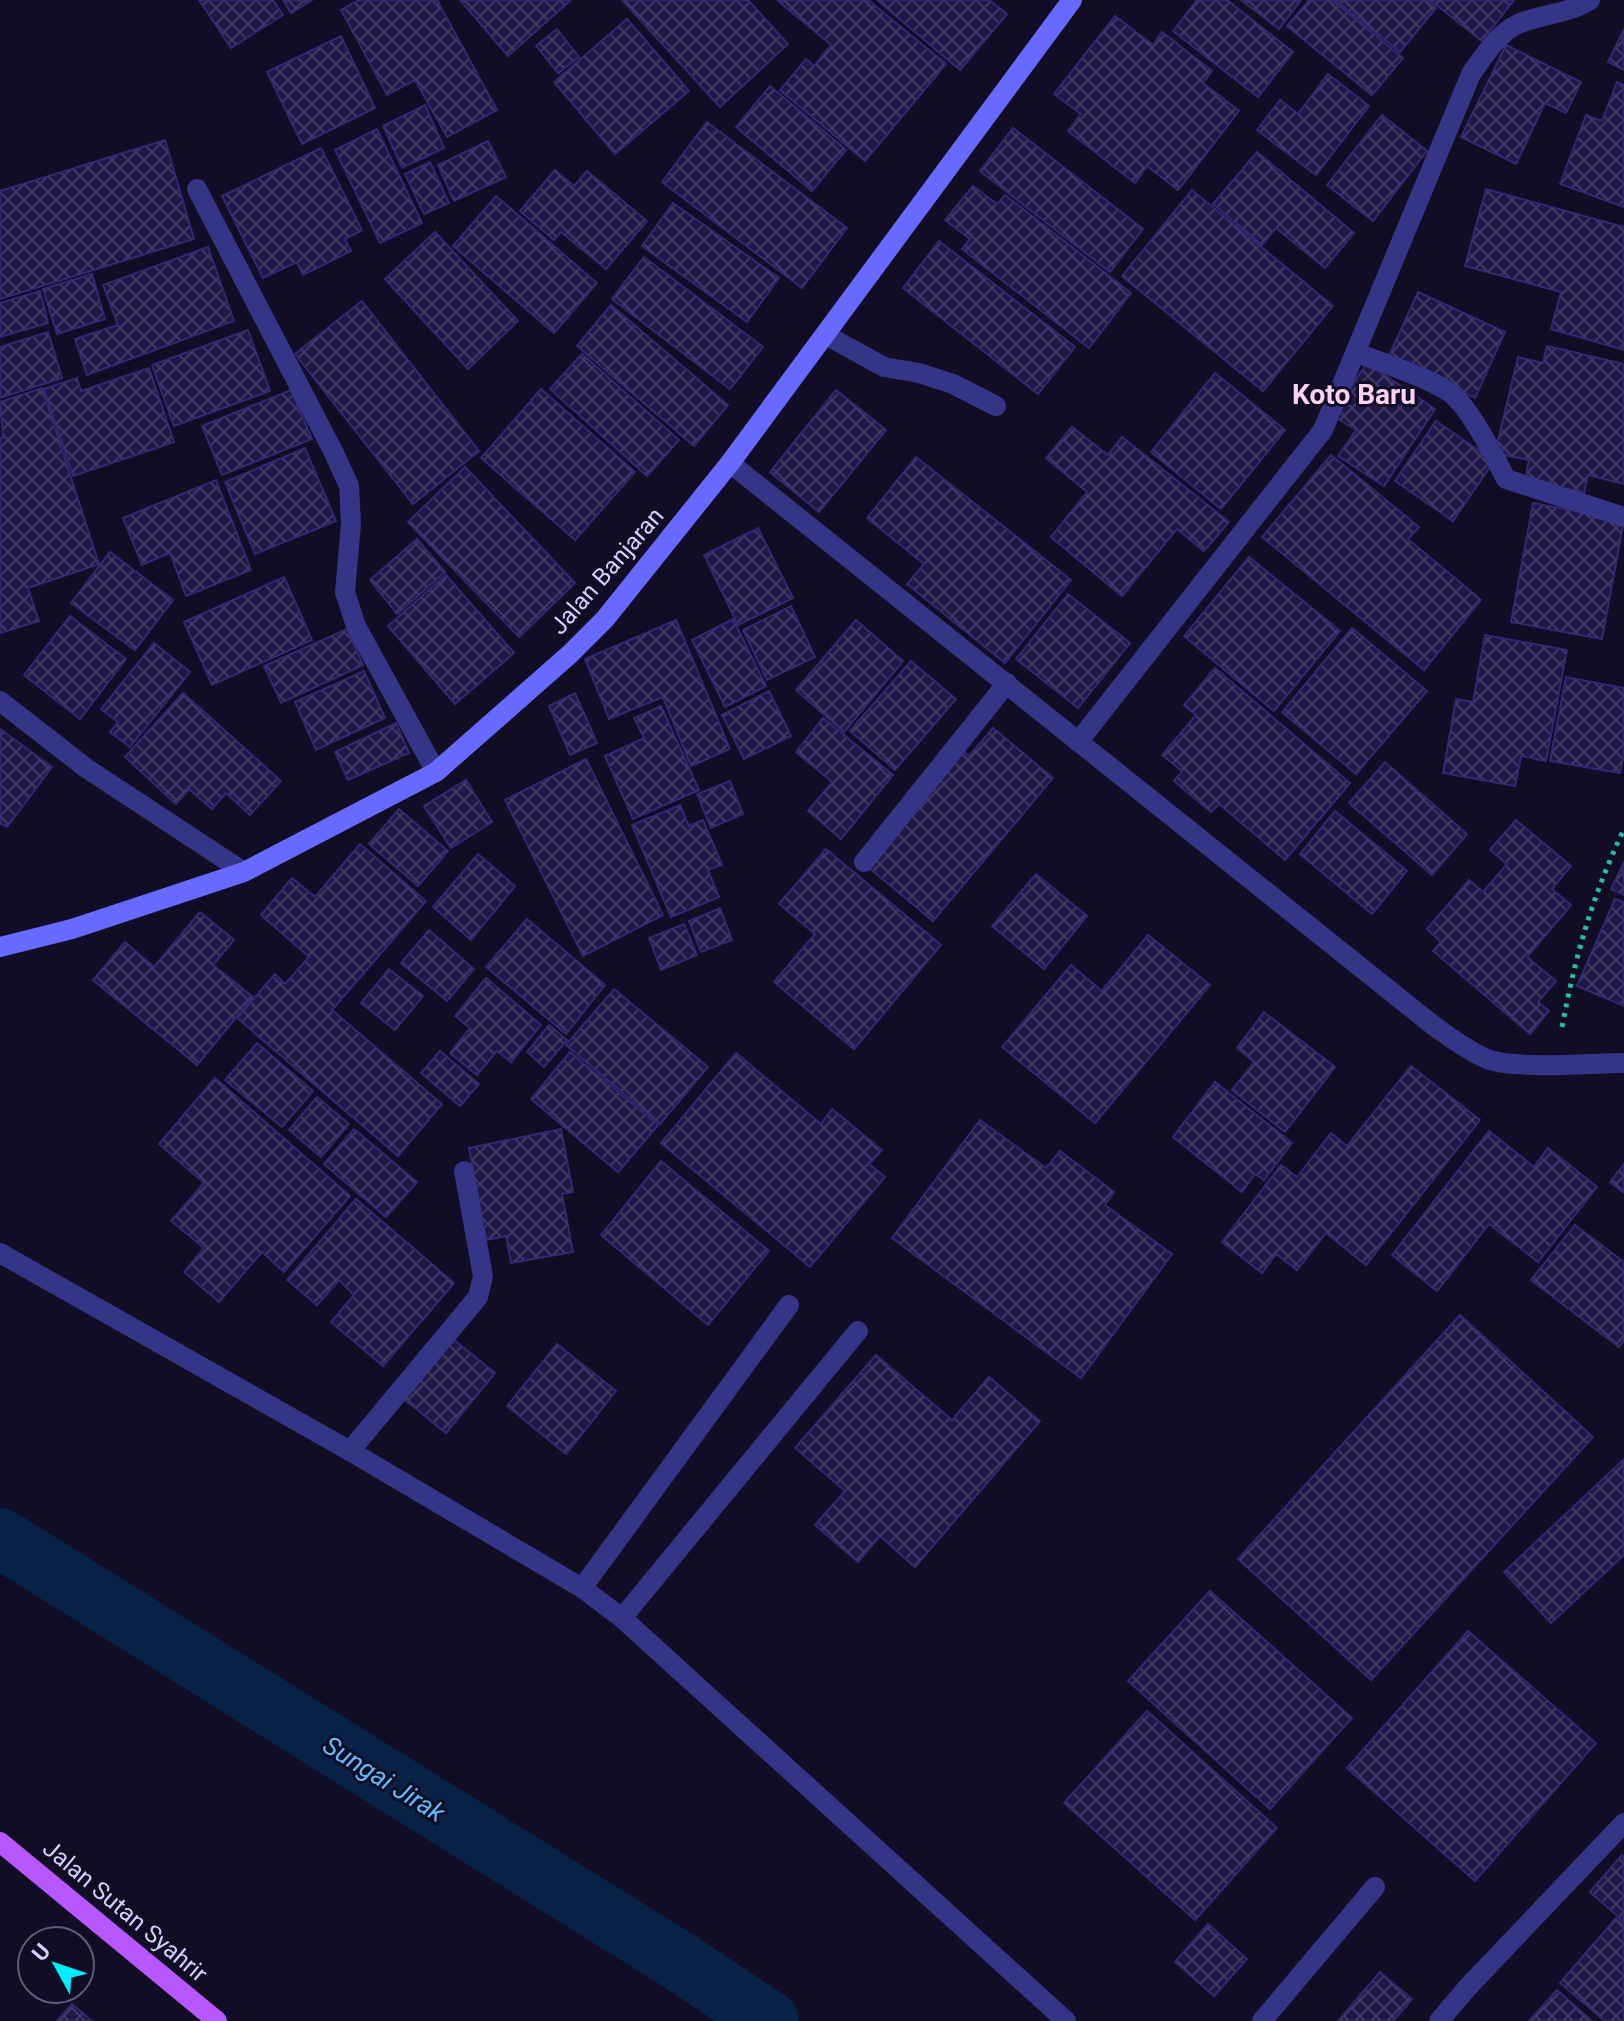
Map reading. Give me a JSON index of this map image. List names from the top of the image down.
{
  "streets": {
    "main road": ["Jalan Sutan Syahrir"],
    "street": ["Jalan Banjaran"]
  },
  "districts": ["Koto Baru"],
  "water": ["Sungai Jirak"],
  "north": "top left"
}
